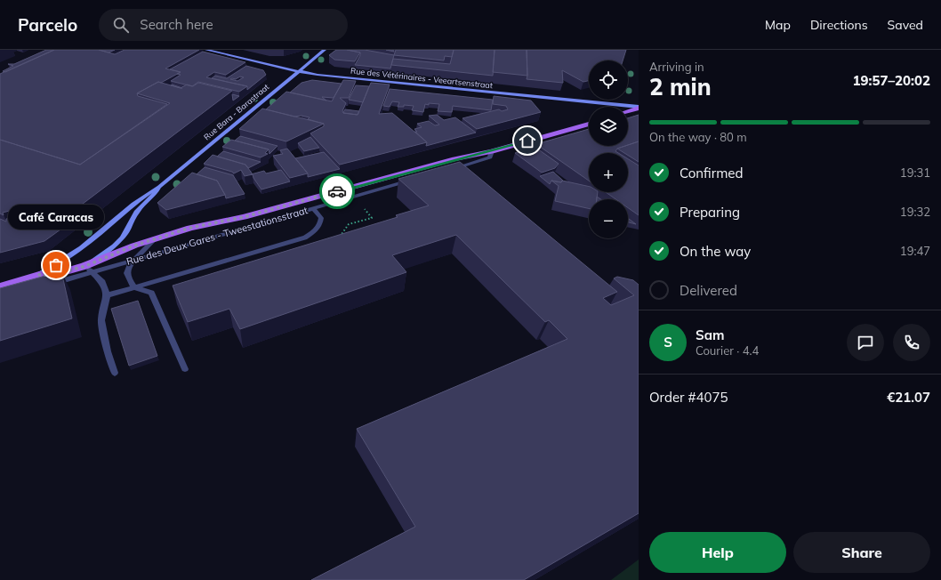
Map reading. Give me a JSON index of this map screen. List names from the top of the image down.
{
  "streets": {
    "main road": ["Rue des Vétérinaires - Veeartsenstraat", "Rue Bara - Barastraat", "Rue des Deux Gares - Tweestationsstraat"]
  },
  "crossings": [
    ["Rue des Vétérinaires - Veeartsenstraat", "Rue Bara - Barastraat"],
    ["Rue Bara - Barastraat", "Rue des Deux Gares - Tweestationsstraat"]
  ],
  "places": ["Café Caracas"],
  "page": {
    "header": "Parcelo",
    "search": "Search here",
    "nav": ["Map", "Directions", "Saved"],
    "heading": ["2 min", "Arriving in", "19:57–20:02"],
    "panel": [
      "Sam",
      "Courier · 4.4",
      "Order #4075",
      "€21.07"
    ],
    "map_buttons": ["+", "−"],
    "bar": "On the way · 80 m",
    "list": [
      ["Confirmed", "19:31"],
      ["Preparing", "19:32"],
      ["On the way", "19:47"],
      "Delivered"
    ],
    "bubble": "Café Caracas",
    "round": "S",
    "buttons": ["Help", "Share"]
  }
}
